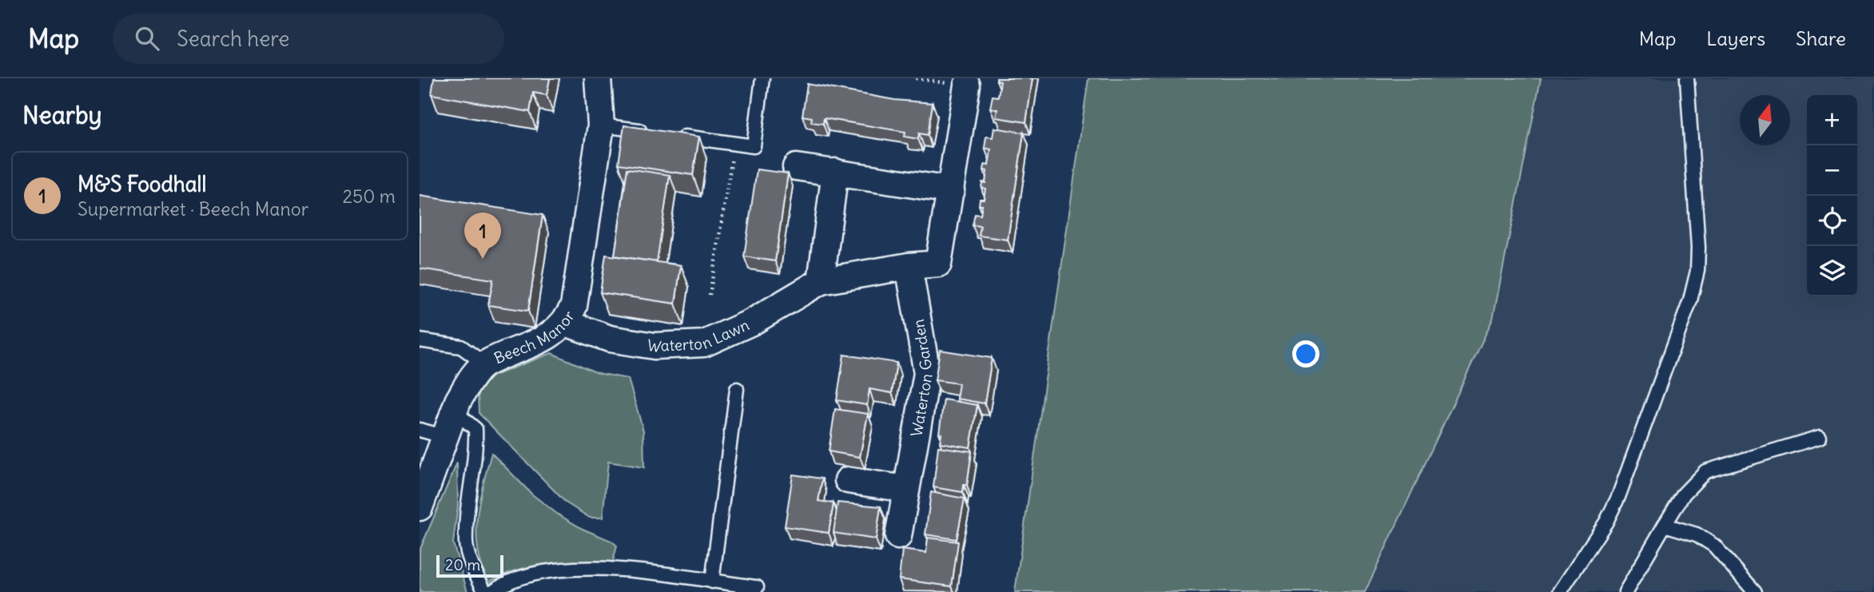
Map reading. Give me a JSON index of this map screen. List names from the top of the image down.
{
  "streets": {
    "street": ["Waterton Lawn", "Beech Manor", "Waterton Garden"]
  },
  "crossings": [
    ["Waterton Lawn", "Beech Manor"],
    ["Waterton Lawn", "Waterton Garden"]
  ],
  "scale_bar": "20 m",
  "north": "top",
  "page": {
    "header": "Map",
    "search": "Search here",
    "nav": ["Map", "Layers", "Share"],
    "heading": "Nearby",
    "map_buttons": ["+", "−"],
    "list": [
      {
        "mark": "1",
        "name": "M&S Foodhall",
        "note": "Supermarket · Beech Manor",
        "value": "250 m"
      }
    ],
    "pins": "1",
    "scale": "20 m"
  }
}
